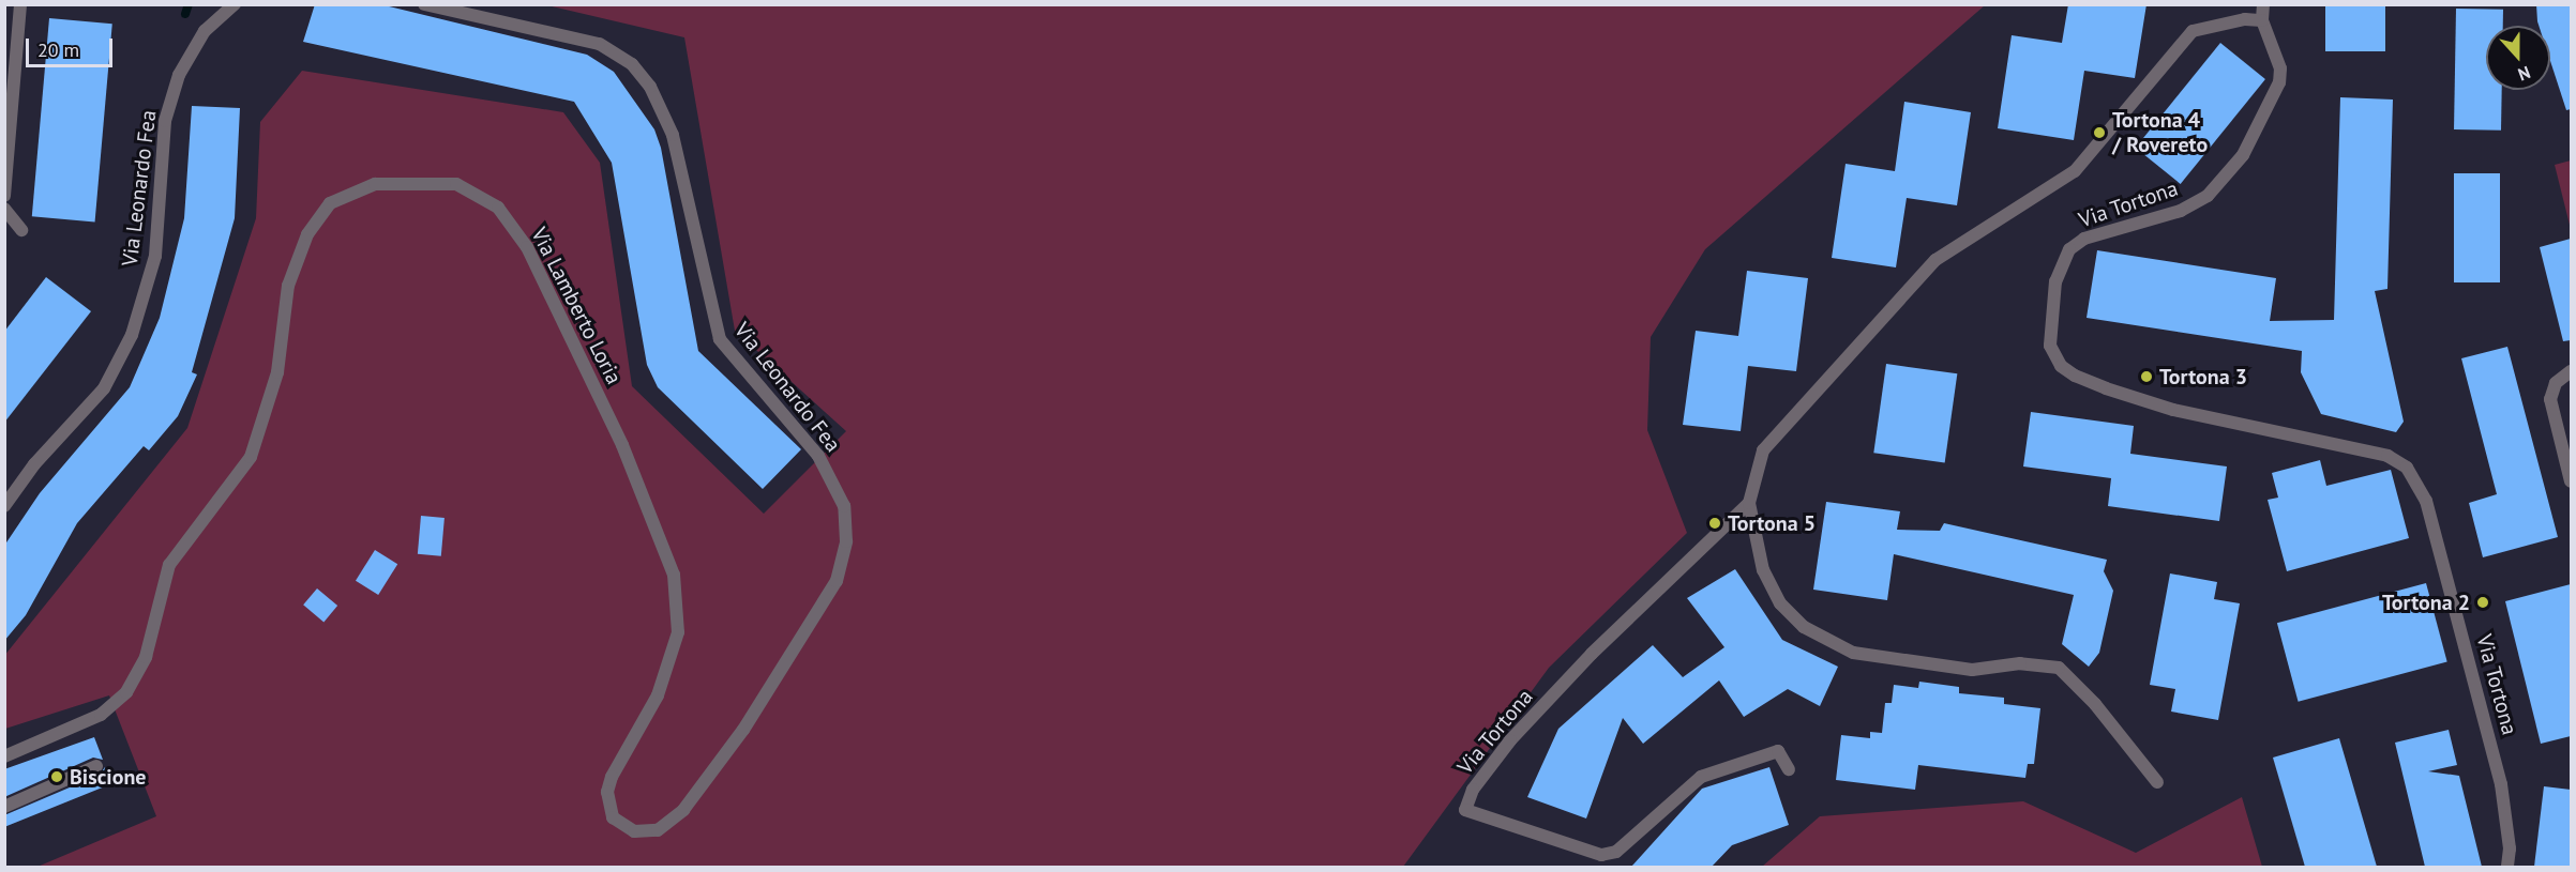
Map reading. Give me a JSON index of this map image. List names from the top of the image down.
{
  "streets": {
    "street": ["Via Leonardo Fea", "Via Tortona", "Via Lamberto Loria"]
  },
  "crossings": [
    ["Via Leonardo Fea", "Via Lamberto Loria"]
  ],
  "places": [
    "Tortona 4 / Rovereto",
    "Tortona 3",
    "Tortona 5",
    "Tortona 2",
    "Biscione"
  ],
  "scale_bar": "20 m",
  "north": "bottom"
}
